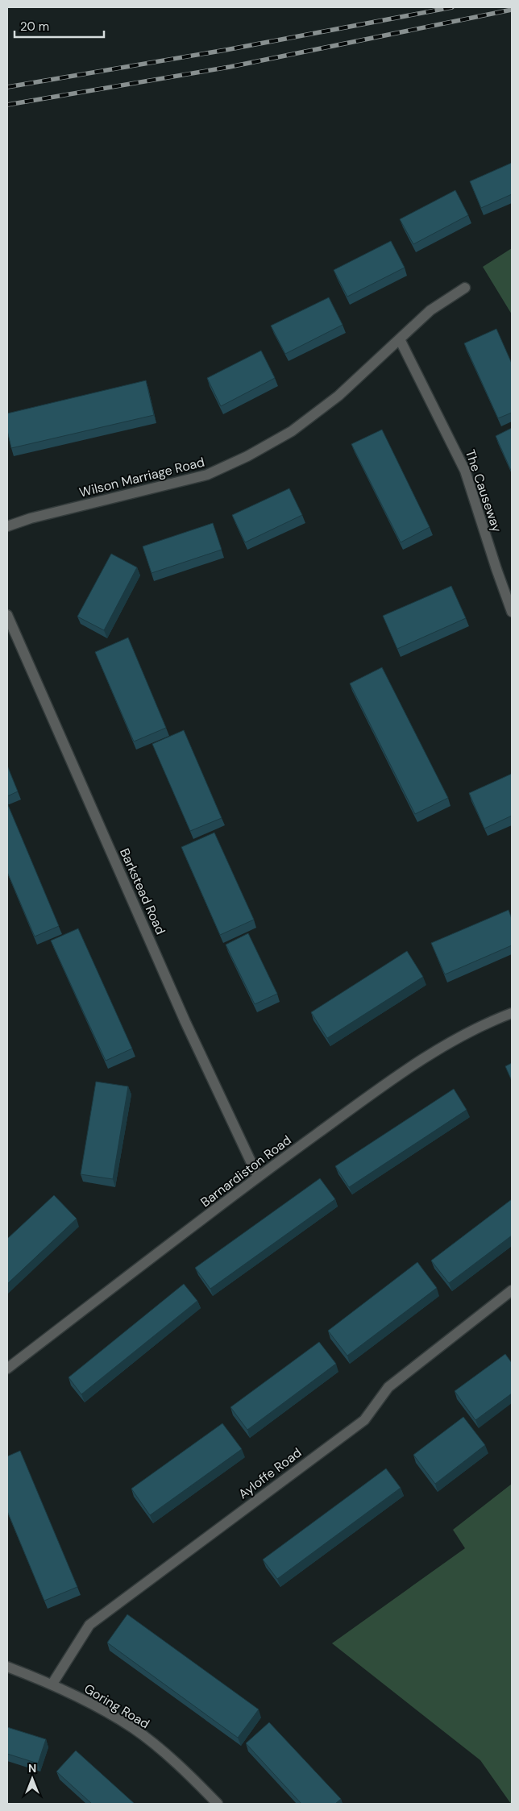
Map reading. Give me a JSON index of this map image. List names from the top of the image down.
{
  "streets": {
    "street": [
      "Wilson Marriage Road",
      "The Causeway",
      "Barkstead Road",
      "Barnardiston Road",
      "Ayloffe Road",
      "Goring Road"
    ]
  },
  "crossings": [
    ["Wilson Marriage Road", "The Causeway"],
    ["Barkstead Road", "Barnardiston Road"],
    ["Ayloffe Road", "Goring Road"]
  ],
  "scale_bar": "20 m",
  "north": "top"
}
